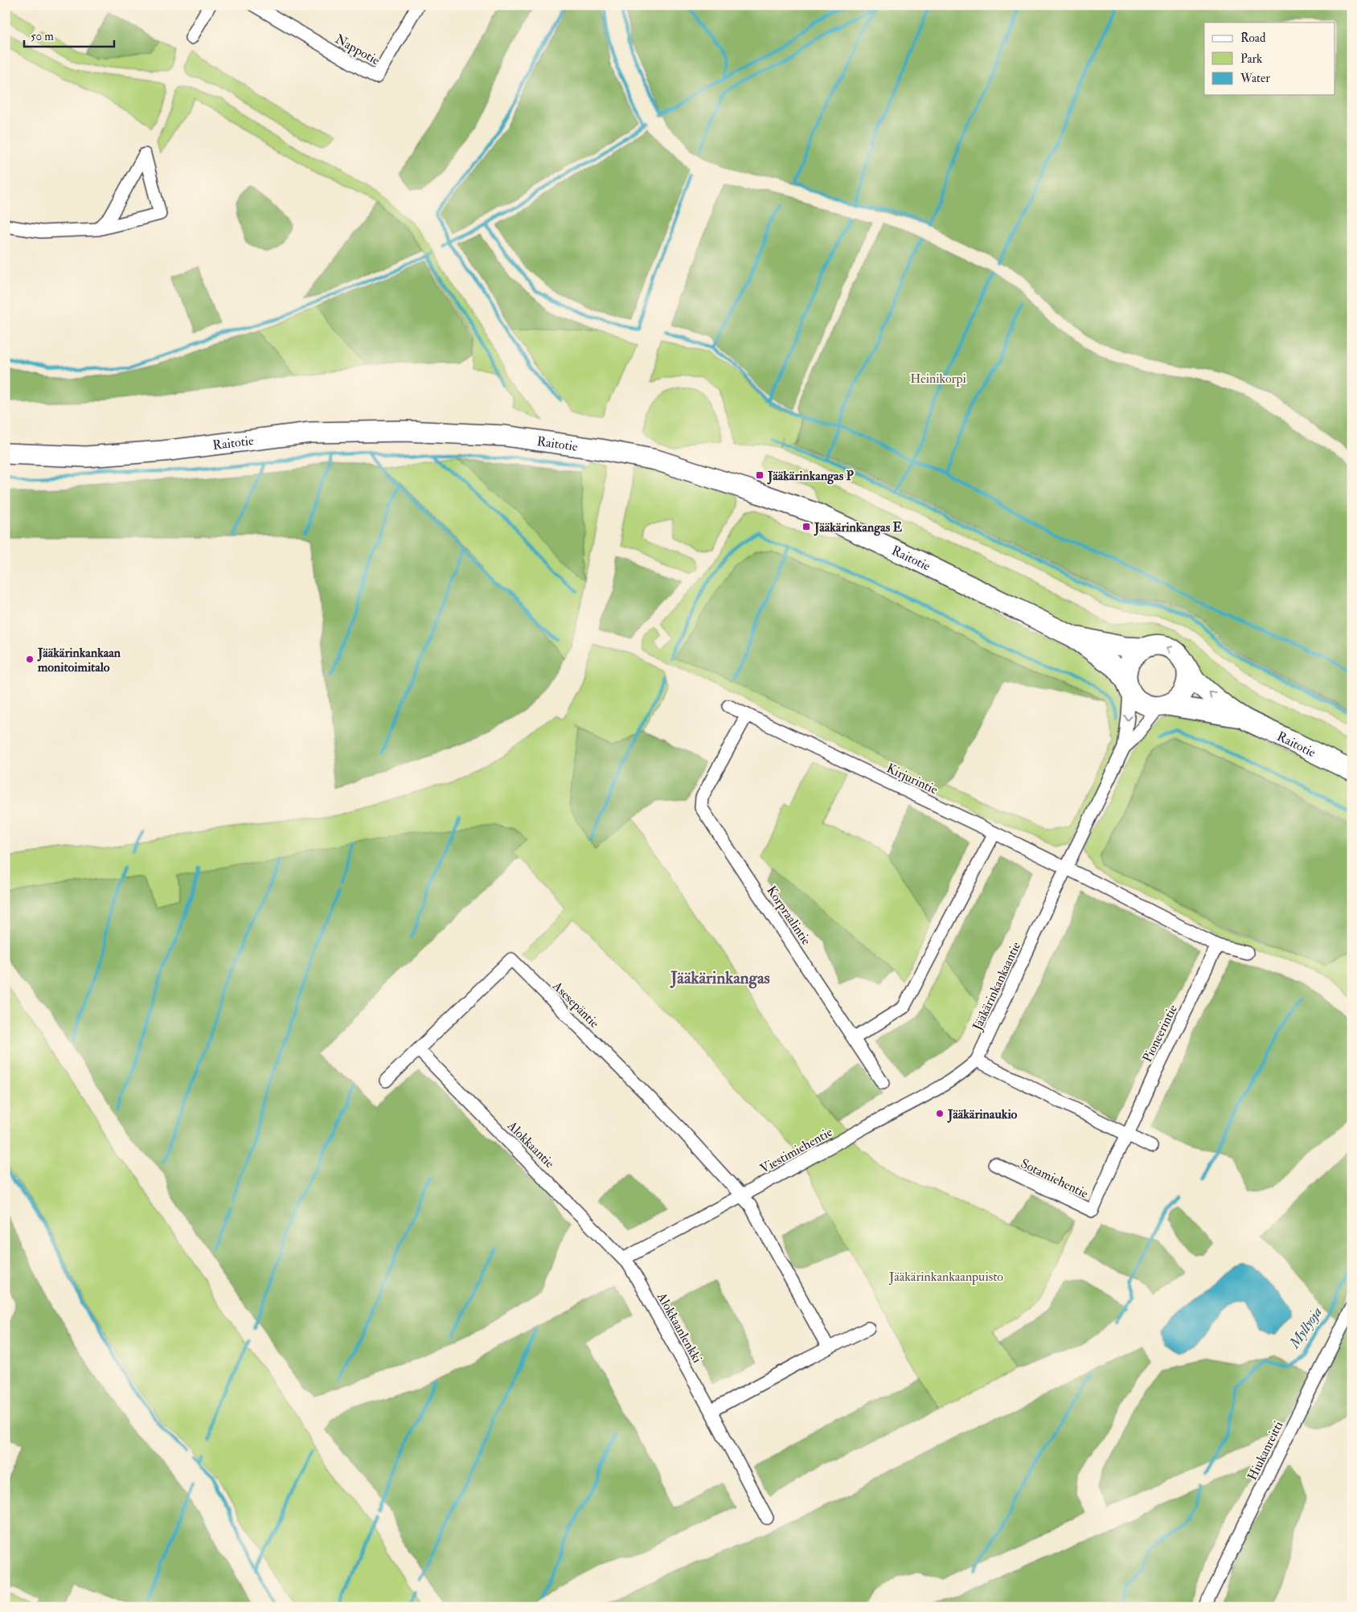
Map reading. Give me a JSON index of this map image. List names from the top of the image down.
{
  "streets": {
    "main road": ["Raitotie"],
    "street": [
      "Nappotie",
      "Kirjurintie",
      "Korpraalintie",
      "Jääkärinkankaantie",
      "Asesepäntie",
      "Pioneerintie",
      "Alokkaantie",
      "Viestimiehentie",
      "Sotamiehentie",
      "Alokkaanlenkki",
      "Hiukanreitti"
    ]
  },
  "crossings": [
    ["Raitotie", "Jääkärinkankaantie"],
    ["Kirjurintie", "Korpraalintie"],
    ["Kirjurintie", "Jääkärinkankaantie"],
    ["Jääkärinkankaantie", "Viestimiehentie"],
    ["Asesepäntie", "Alokkaantie"],
    ["Asesepäntie", "Viestimiehentie"],
    ["Pioneerintie", "Sotamiehentie"],
    ["Alokkaantie", "Viestimiehentie"],
    ["Alokkaantie", "Alokkaanlenkki"],
    ["Viestimiehentie", "Alokkaanlenkki"]
  ],
  "districts": ["Jääkärinkangas"],
  "water": ["Myllyoja"],
  "parks": ["Heinikorpi", "Jääkärinkankaanpuisto"],
  "places": {
    "transit": ["Jääkärinkangas P", "Jääkärinkangas E"],
    "other": ["Jääkärinkankaan monitoimitalo", "Jääkärinaukio"]
  },
  "legend": ["Road", "Park", "Water"],
  "scale_bar": "50 m"
}
